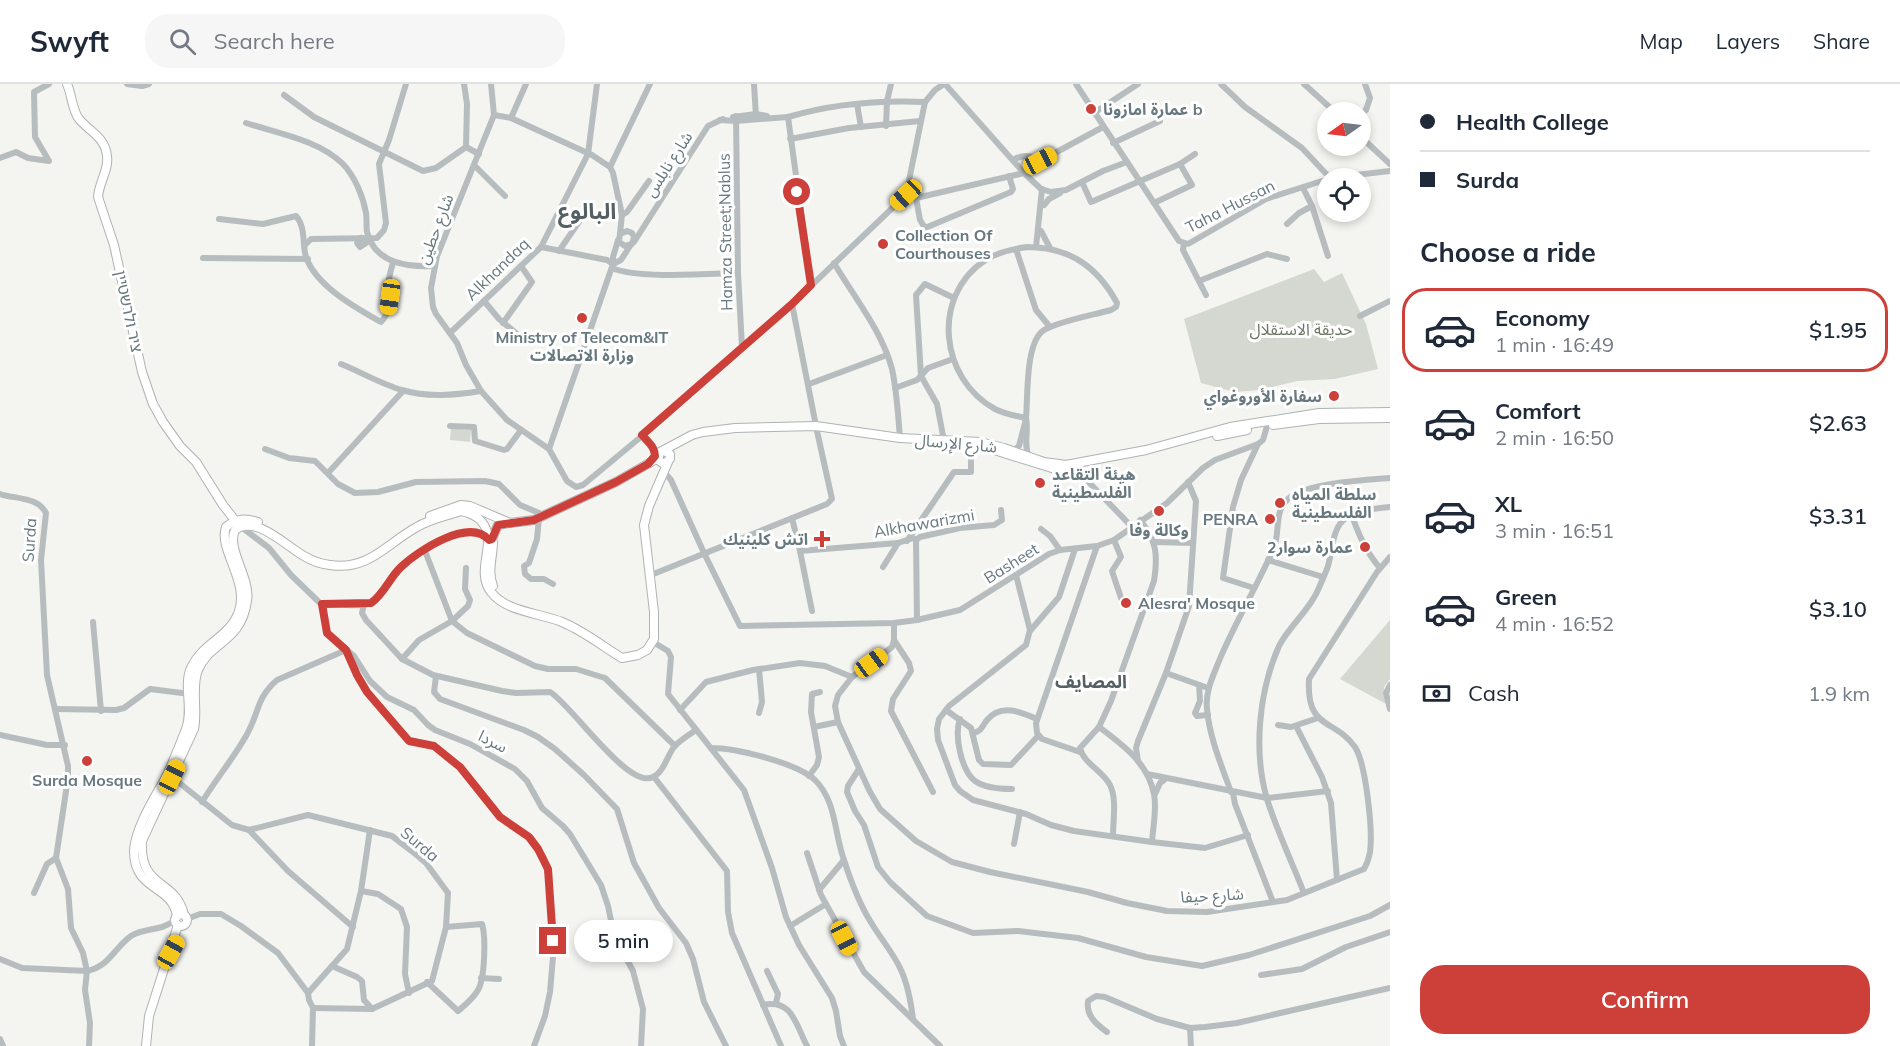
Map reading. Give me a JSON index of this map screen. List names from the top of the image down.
{
  "streets": {
    "main road": ["ציר ולרשטיין", "شارع الإرسال"],
    "street": [
      "شارع نابلس",
      "Taha Hussan",
      "شارع حطين",
      "Hamza Street;Nablus",
      "Alkhandaq",
      "Alkhawarizmi",
      "Surda",
      "Basheet",
      "سردا",
      "شارع حيفا"
    ]
  },
  "crossings": [
    ["شارع نابلس", "Hamza Street;Nablus"],
    ["شارع حطين", "Alkhandaq"]
  ],
  "districts": ["البالوع", "المصايف"],
  "parks": ["حديقة الاستقلال"],
  "places": {
    "other": [
      "عمارة امازونا b",
      "Collection Of Courthouses",
      "Ministry of Telecom&IT وزارة الاتصالات",
      "سفارة الأوروغواي",
      "هيئة التقاعد الفلسطينية",
      "سلطة المياه الفلسطينية",
      "وكالة وفا",
      "PENRA",
      "عمارة سوار2",
      "Alesra' Mosque",
      "Surda Mosque"
    ],
    "health": ["اتش كلينيك"]
  },
  "north": "left",
  "page": {
    "header": "Swyft",
    "search": "Search here",
    "nav": ["Map", "Layers", "Share"],
    "banner": ["Health College", "Surda"],
    "heading": "Choose a ride",
    "list": [
      {
        "name": "Economy",
        "note": "1 min · 16:49",
        "value": "$1.95"
      },
      {
        "name": "Comfort",
        "note": "2 min · 16:50",
        "value": "$2.63"
      },
      {
        "name": "XL",
        "note": "3 min · 16:51",
        "value": "$3.31"
      },
      {
        "name": "Green",
        "note": "4 min · 16:52",
        "value": "$3.10"
      }
    ],
    "pay": ["Cash", "1.9 km"],
    "bubble": "5 min",
    "buttons": "Confirm"
  }
}
